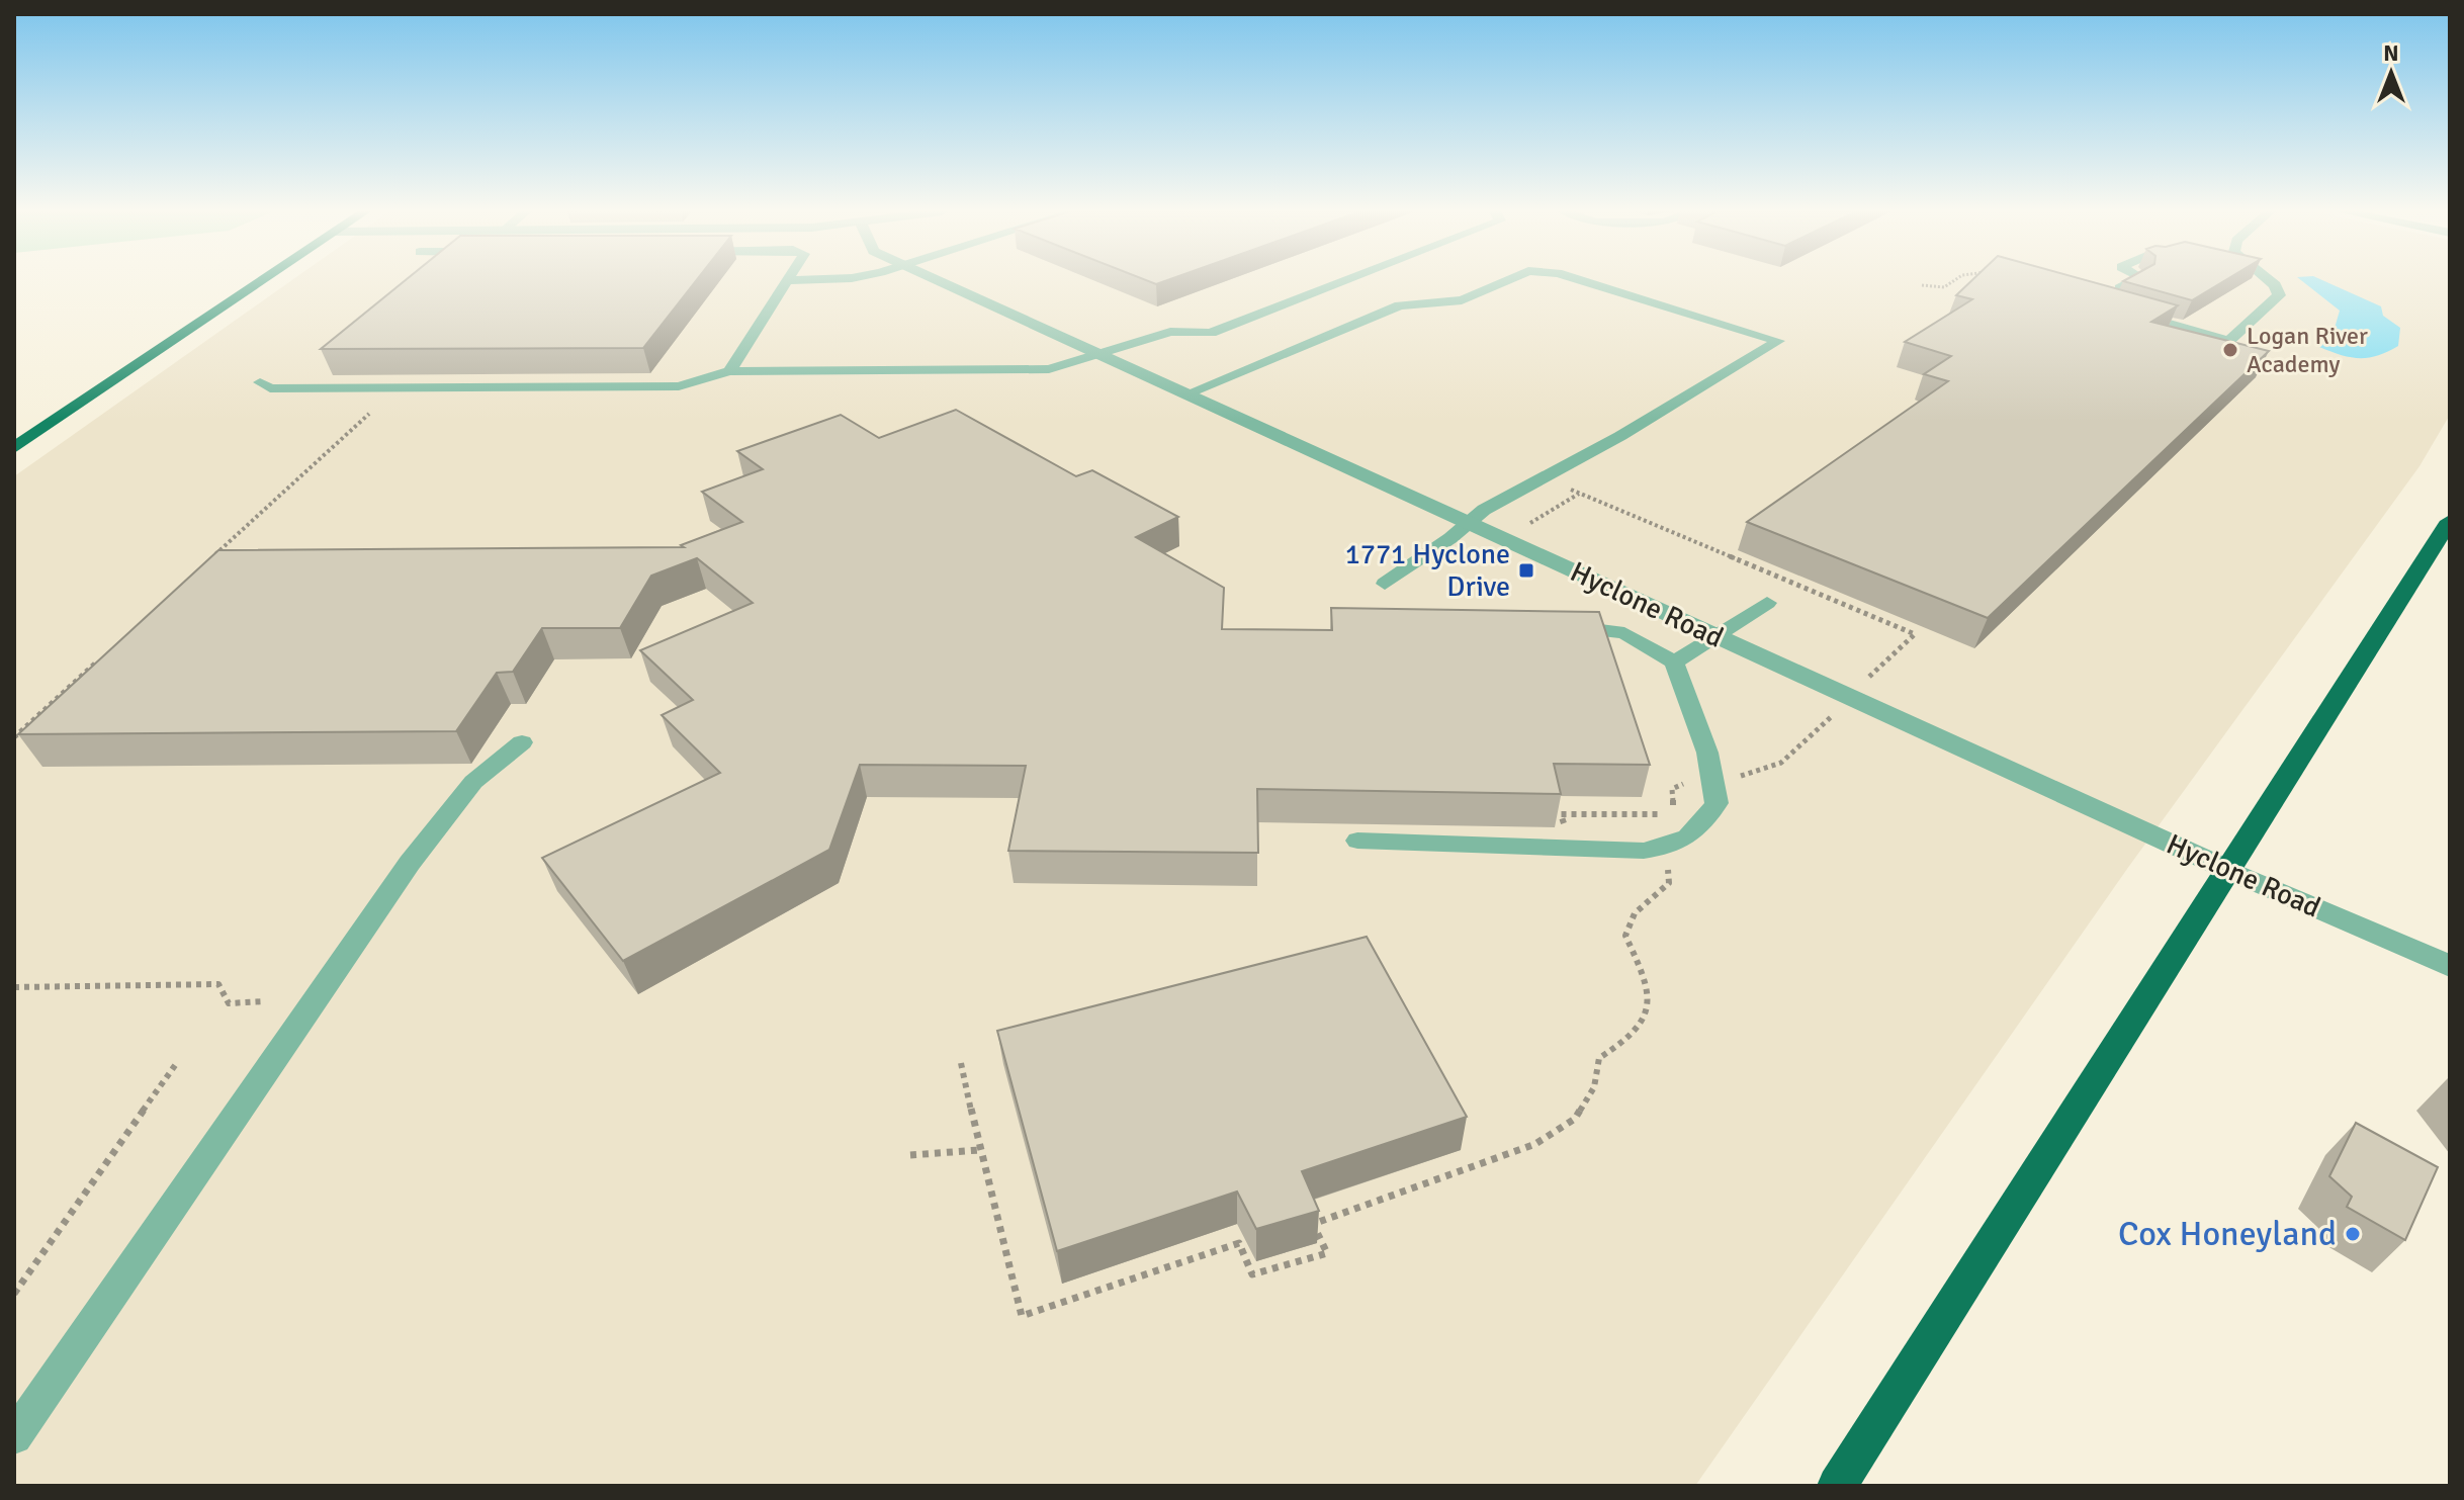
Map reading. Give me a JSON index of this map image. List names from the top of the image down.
{
  "streets": {
    "street": ["Hyclone Road"]
  },
  "places": {
    "other": ["Logan River Academy", "Cox Honeyland"],
    "transit": ["1771 Hyclone Drive"]
  },
  "north": "top"
}
